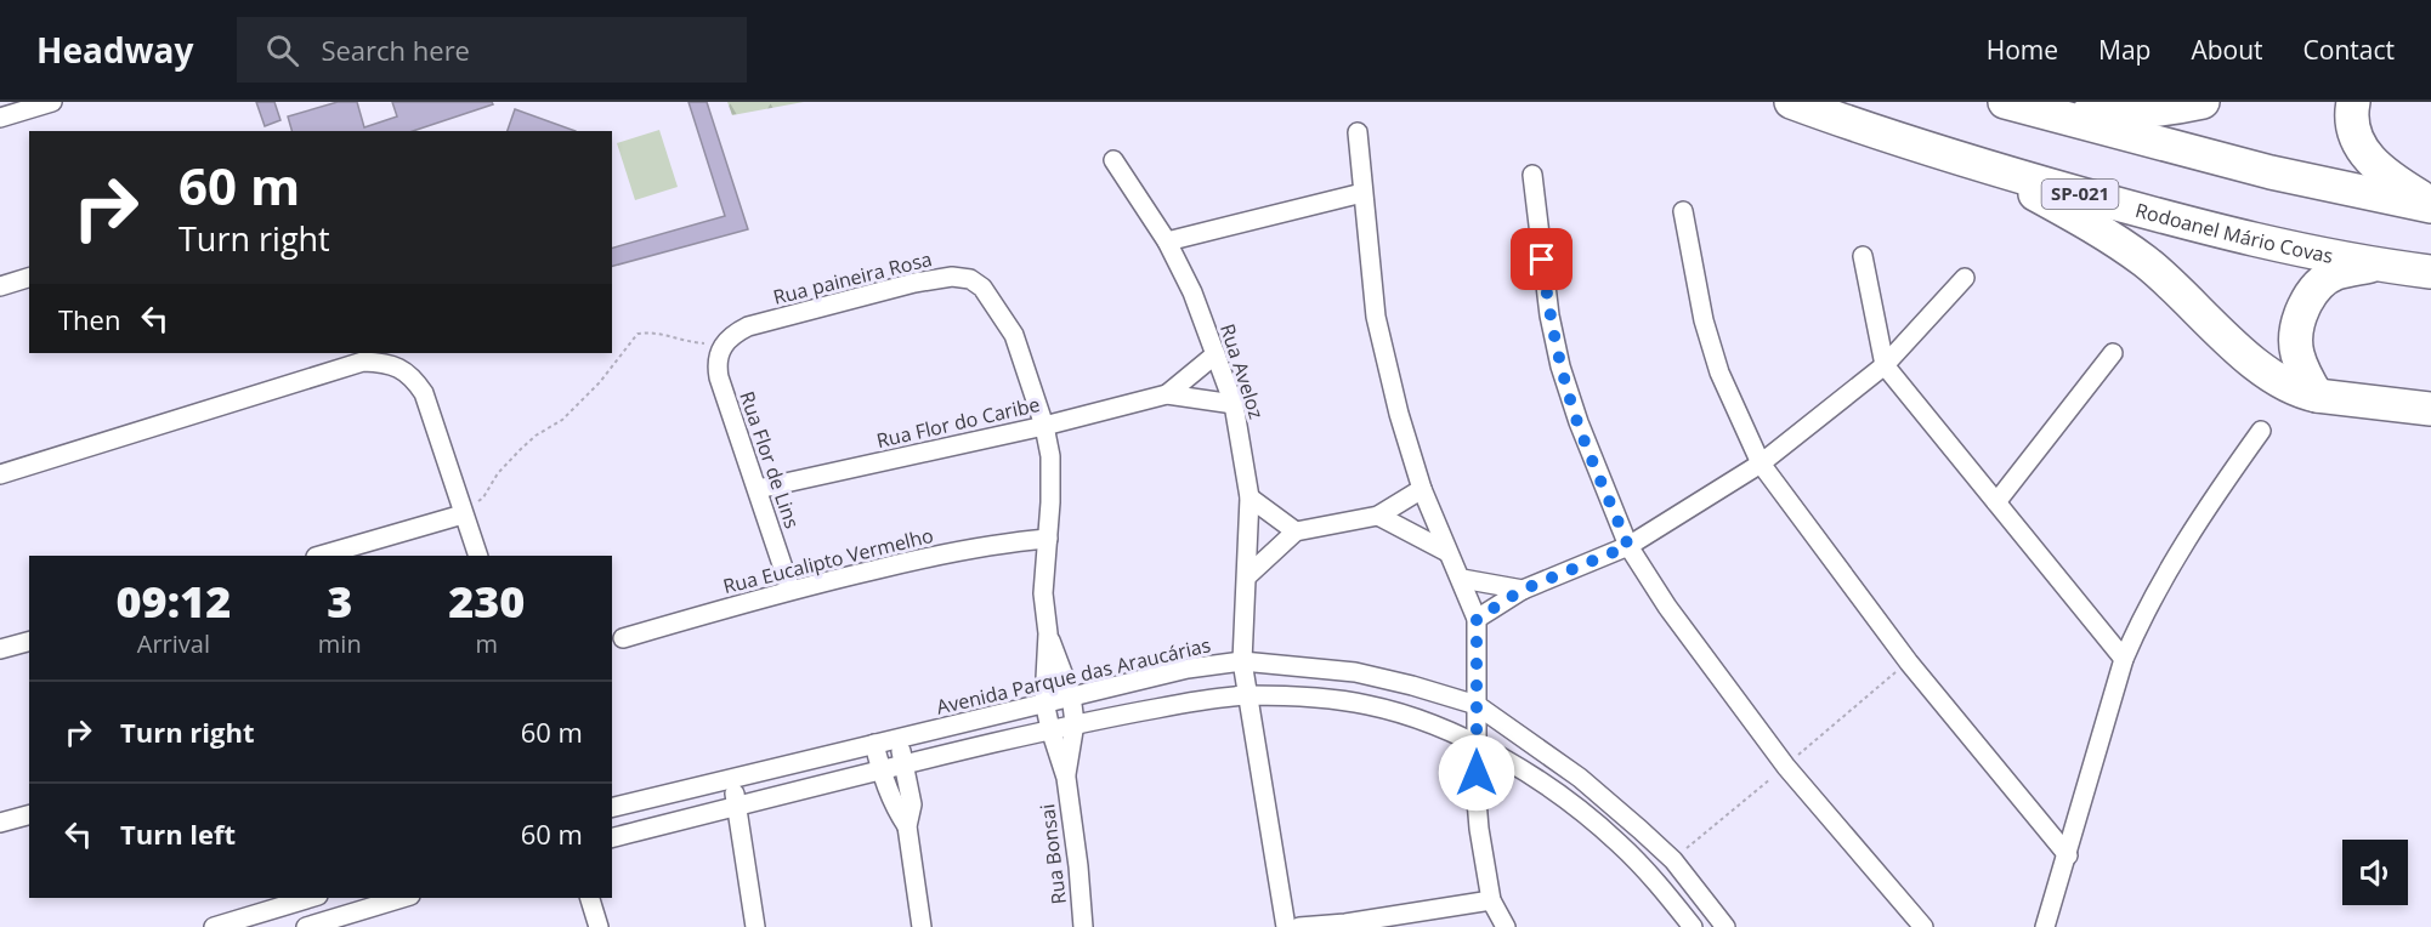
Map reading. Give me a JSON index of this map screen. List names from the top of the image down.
{
  "streets": {
    "highway": ["SP-021", "Rodoanel Mário Covas"],
    "street": [
      "Rua paineira Rosa",
      "Rua Aveloz",
      "Rua Flor do Caribe",
      "Rua Flor de Lins",
      "Rua Eucalipto Vermelho",
      "Avenida Parque das Araucárias",
      "Rua Bonsai"
    ]
  },
  "crossings": [
    ["Rua paineira Rosa", "Rua Flor do Caribe"],
    ["Rua paineira Rosa", "Rua Flor de Lins"],
    ["Rua paineira Rosa", "Rua Eucalipto Vermelho"],
    ["Rua Aveloz", "Avenida Parque das Araucárias"],
    ["Rua Flor do Caribe", "Rua Flor de Lins"],
    ["Rua Flor de Lins", "Rua Eucalipto Vermelho"]
  ],
  "page": {
    "header": "Headway",
    "search": "Search here",
    "nav": [
      "Home",
      "Map",
      "About",
      "Contact"
    ],
    "turn": ["60 m", "Turn right"],
    "then": "Then",
    "eta": [
      "09:12",
      "Arrival",
      "3",
      "min",
      "230",
      "m"
    ],
    "list": [
      {
        "name": "Turn right",
        "value": "60 m"
      },
      {
        "name": "Turn left",
        "value": "60 m"
      }
    ]
  }
}
